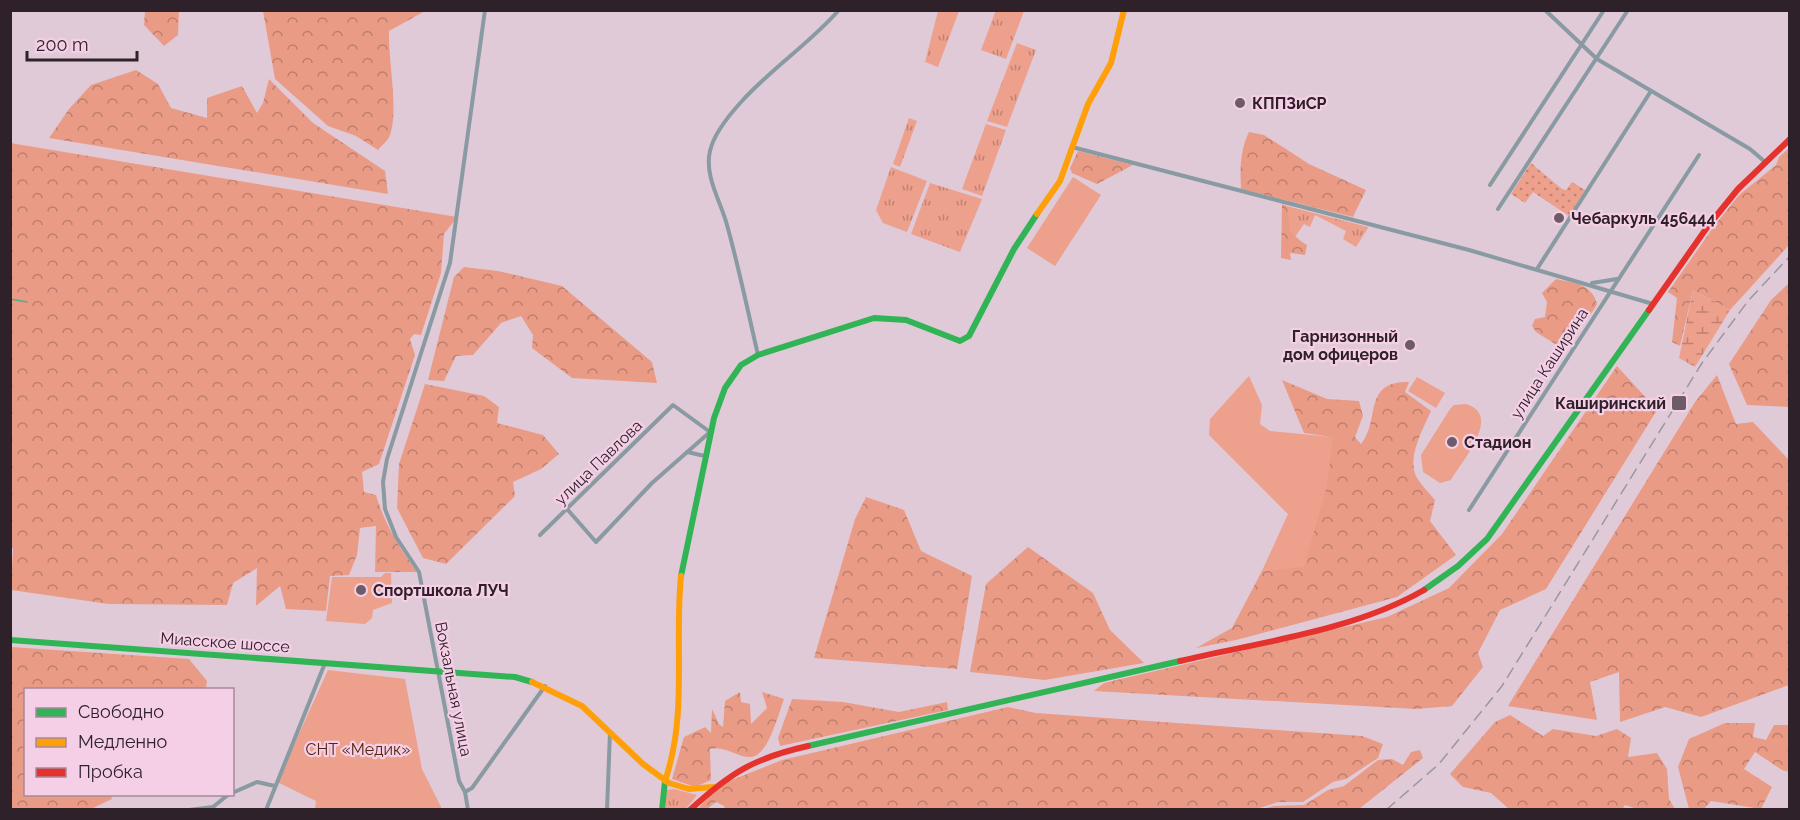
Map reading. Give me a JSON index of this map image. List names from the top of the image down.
{
  "streets": {
    "main road": ["Миасское шоссе"],
    "street": ["улица Каширина", "улица Павлова", "Вокзальная улица"]
  },
  "crossings": [
    ["Миасское шоссе", "Вокзальная улица"]
  ],
  "parks": ["СНТ «Медик»"],
  "places": {
    "other": [
      "КППЗиСР",
      "Чебаpкуль 456444",
      "Гарнизонный дом офицеров",
      "Стадион",
      "Спортшкола ЛУЧ"
    ],
    "transit": ["Каширинский"]
  },
  "legend": ["Свободно", "Медленно", "Пробка"],
  "scale_bar": "200 m"
}
